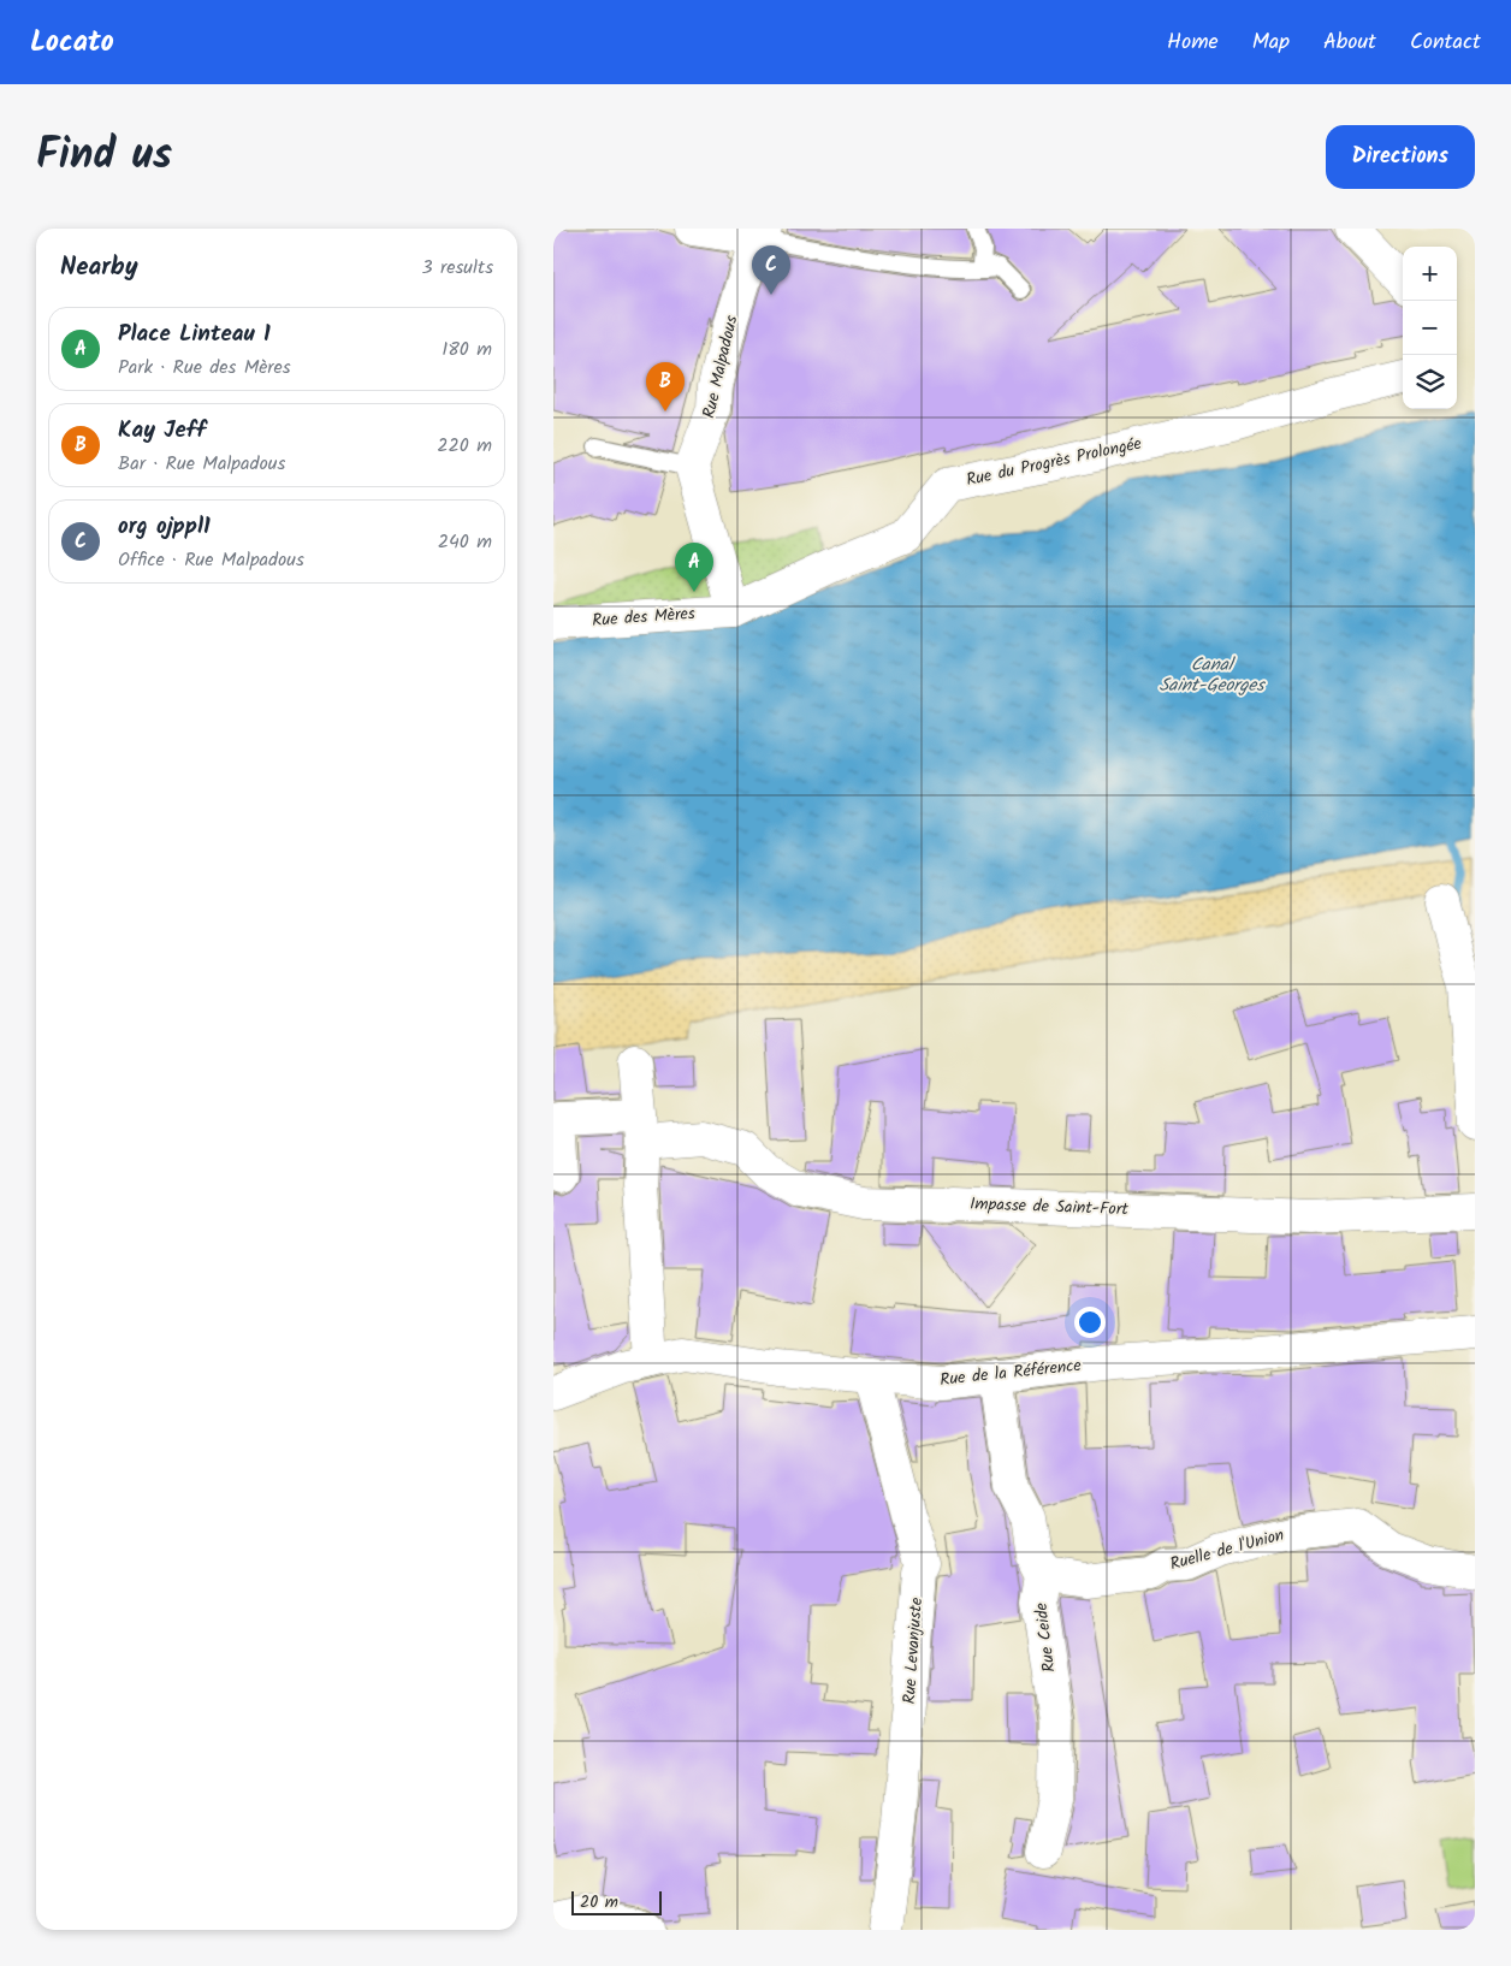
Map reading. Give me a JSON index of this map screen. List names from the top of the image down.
{
  "streets": {
    "street": [
      "Rue Malpadous",
      "Rue du Progrès Prolongée",
      "Rue des Mères",
      "Impasse de Saint-Fort",
      "Rue de la Référence",
      "Ruelle de l'Union",
      "Rue Ceide",
      "Rue Levanjuste"
    ]
  },
  "crossings": [
    ["Rue du Progrès Prolongée", "Rue des Mères"],
    ["Rue de la Référence", "Rue Ceide"],
    ["Rue de la Référence", "Rue Levanjuste"],
    ["Ruelle de l'Union", "Rue Ceide"]
  ],
  "water": ["Canal Saint-Georges"],
  "scale_bar": "20 m",
  "page": {
    "header": "Locato",
    "nav": [
      "Home",
      "Map",
      "About",
      "Contact"
    ],
    "title": "Find us",
    "buttons": "Directions",
    "heading": ["Nearby", "3 results"],
    "pins": ["C", "B", "A"],
    "map_buttons": ["+", "−"],
    "list": [
      {
        "mark": "A",
        "name": "Place Linteau 1",
        "note": "Park · Rue des Mères",
        "value": "180 m"
      },
      {
        "mark": "B",
        "name": "Kay Jeff",
        "note": "Bar · Rue Malpadous",
        "value": "220 m"
      },
      {
        "mark": "C",
        "name": "org ojppl1",
        "note": "Office · Rue Malpadous",
        "value": "240 m"
      }
    ],
    "scale": "20 m"
  }
}
